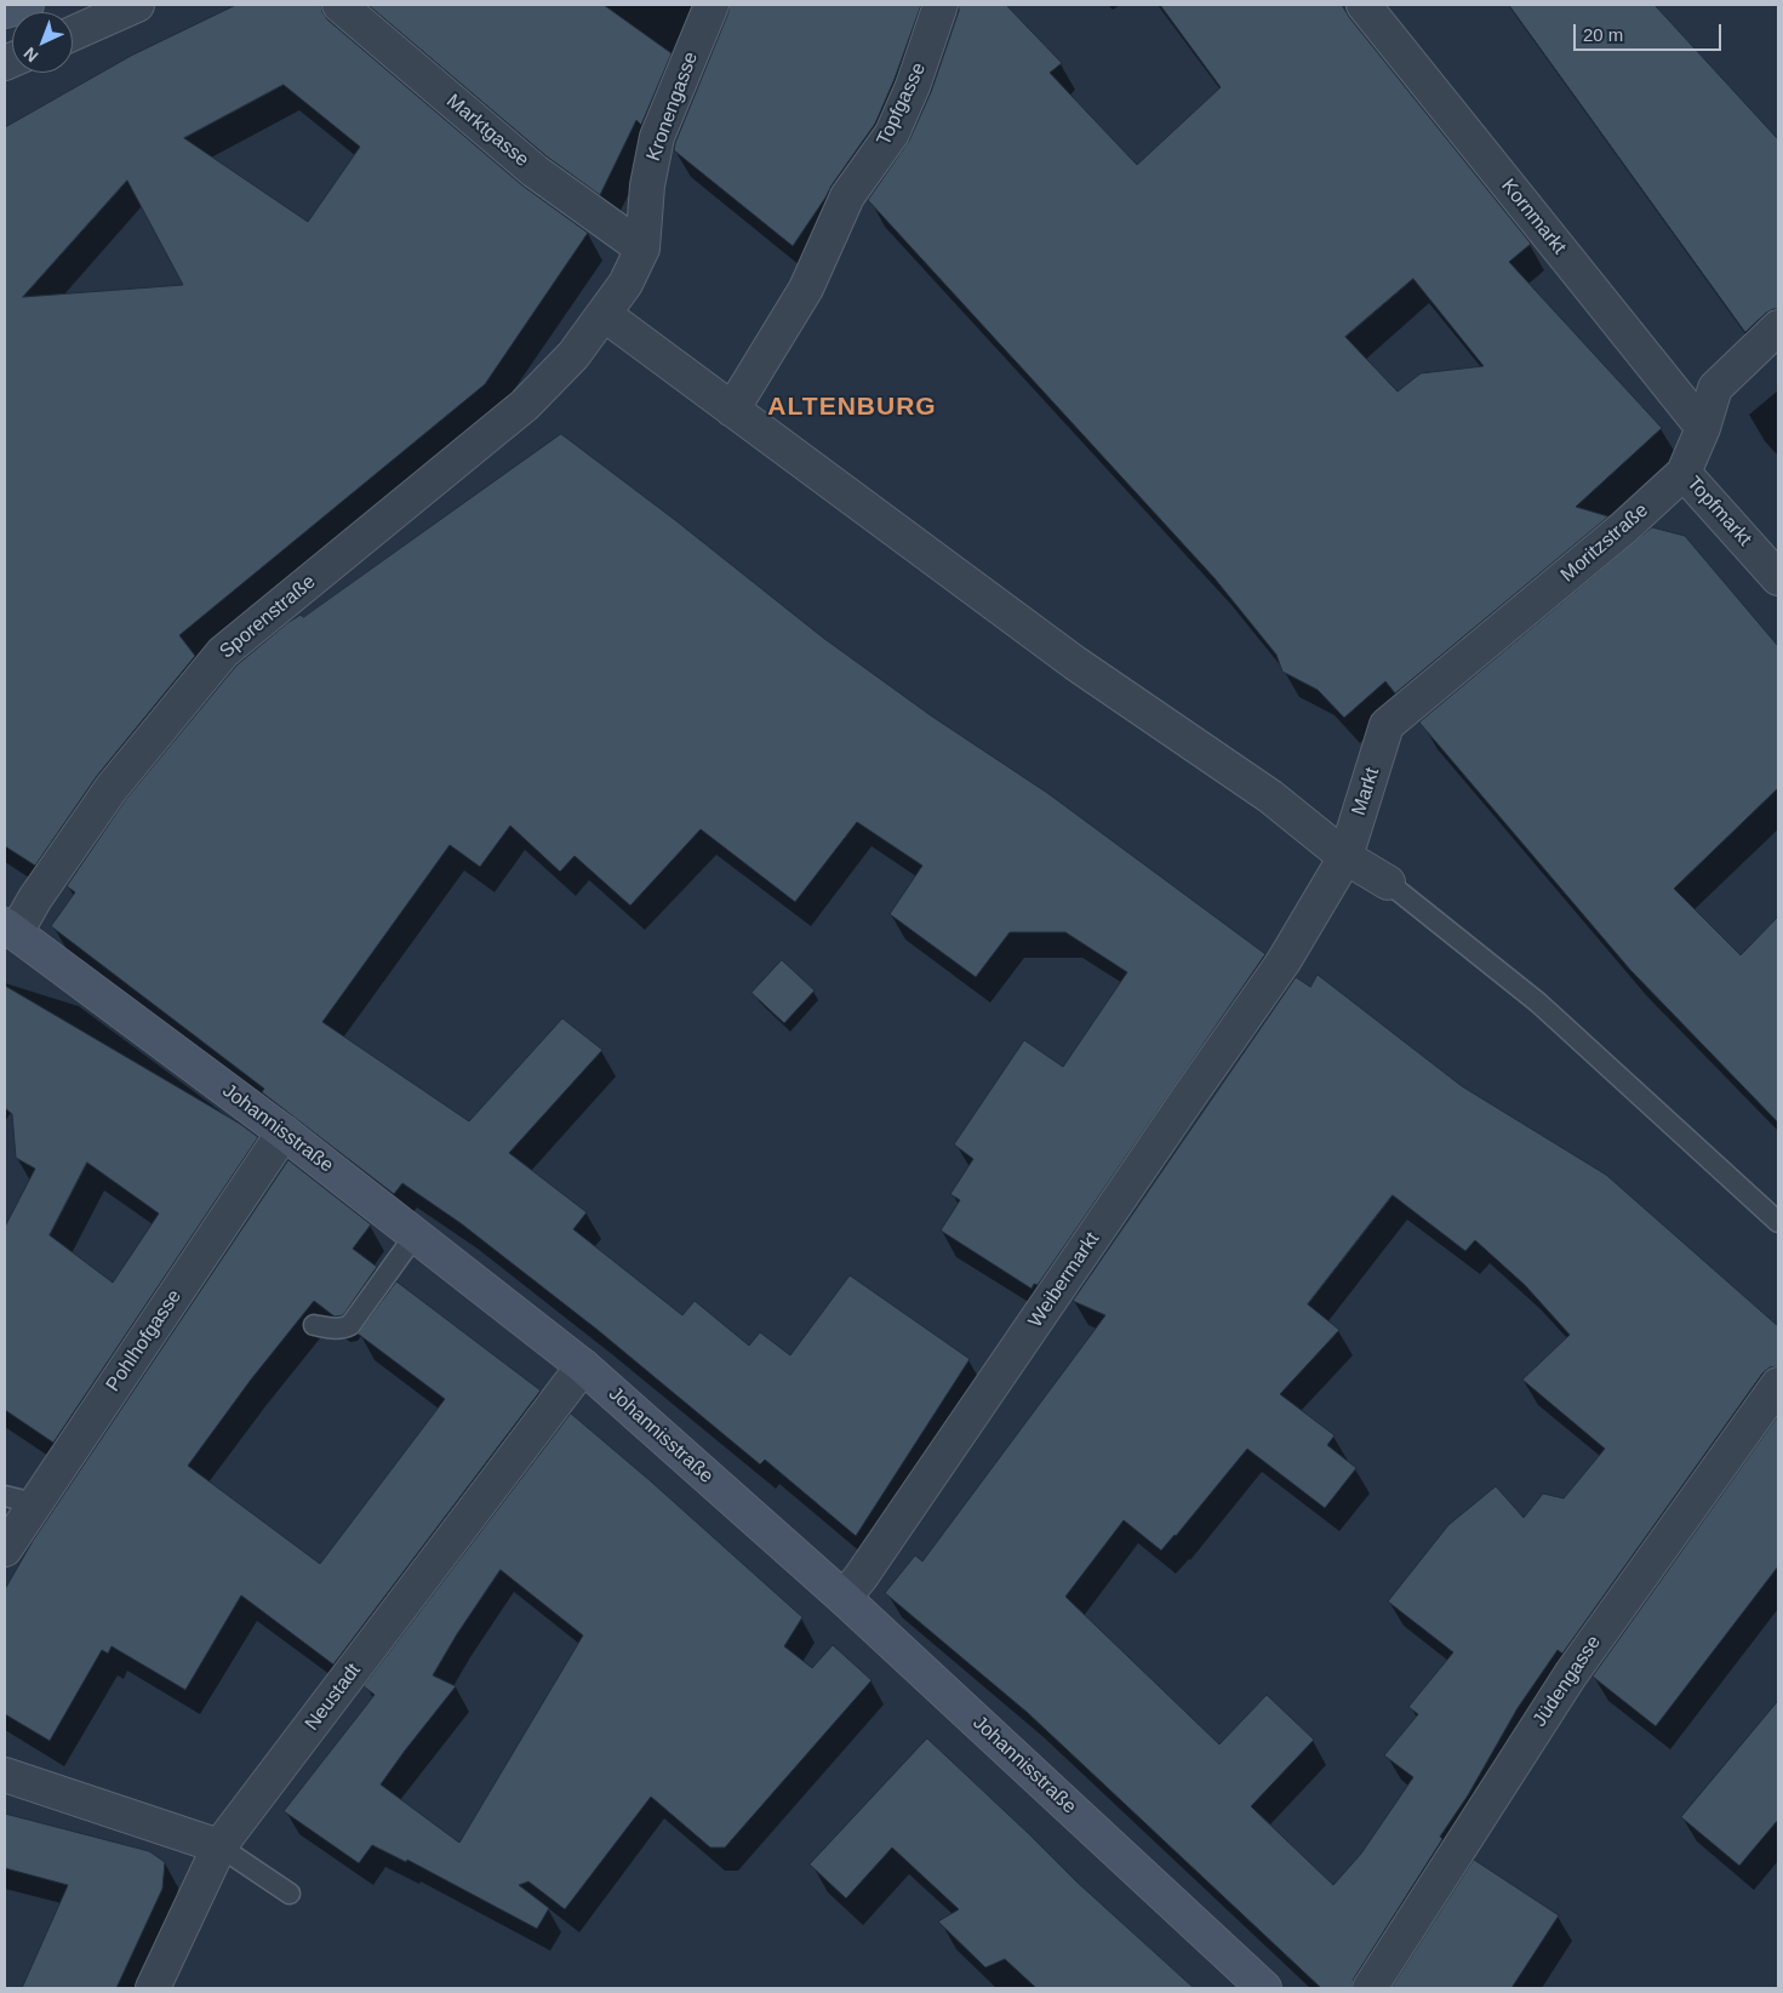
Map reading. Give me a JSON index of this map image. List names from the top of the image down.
{
  "streets": {
    "street": [
      "Topfgasse",
      "Kronengasse",
      "Marktgasse",
      "Kornmarkt",
      "Topfmarkt",
      "Moritzstraße",
      "Sporenstraße",
      "Markt",
      "Johannisstraße",
      "Weibermarkt",
      "Pohlhofgasse",
      "Jüdengasse",
      "Neustadt"
    ]
  },
  "crossings": [
    ["Kronengasse", "Marktgasse"],
    ["Kronengasse", "Sporenstraße"],
    ["Marktgasse", "Sporenstraße"],
    ["Kornmarkt", "Moritzstraße"],
    ["Topfmarkt", "Moritzstraße"],
    ["Moritzstraße", "Markt"],
    ["Sporenstraße", "Johannisstraße"],
    ["Markt", "Weibermarkt"],
    ["Johannisstraße", "Weibermarkt"],
    ["Johannisstraße", "Pohlhofgasse"],
    ["Johannisstraße", "Neustadt"]
  ],
  "districts": ["ALTENBURG"],
  "scale_bar": "20 m",
  "north": "bottom left"
}
